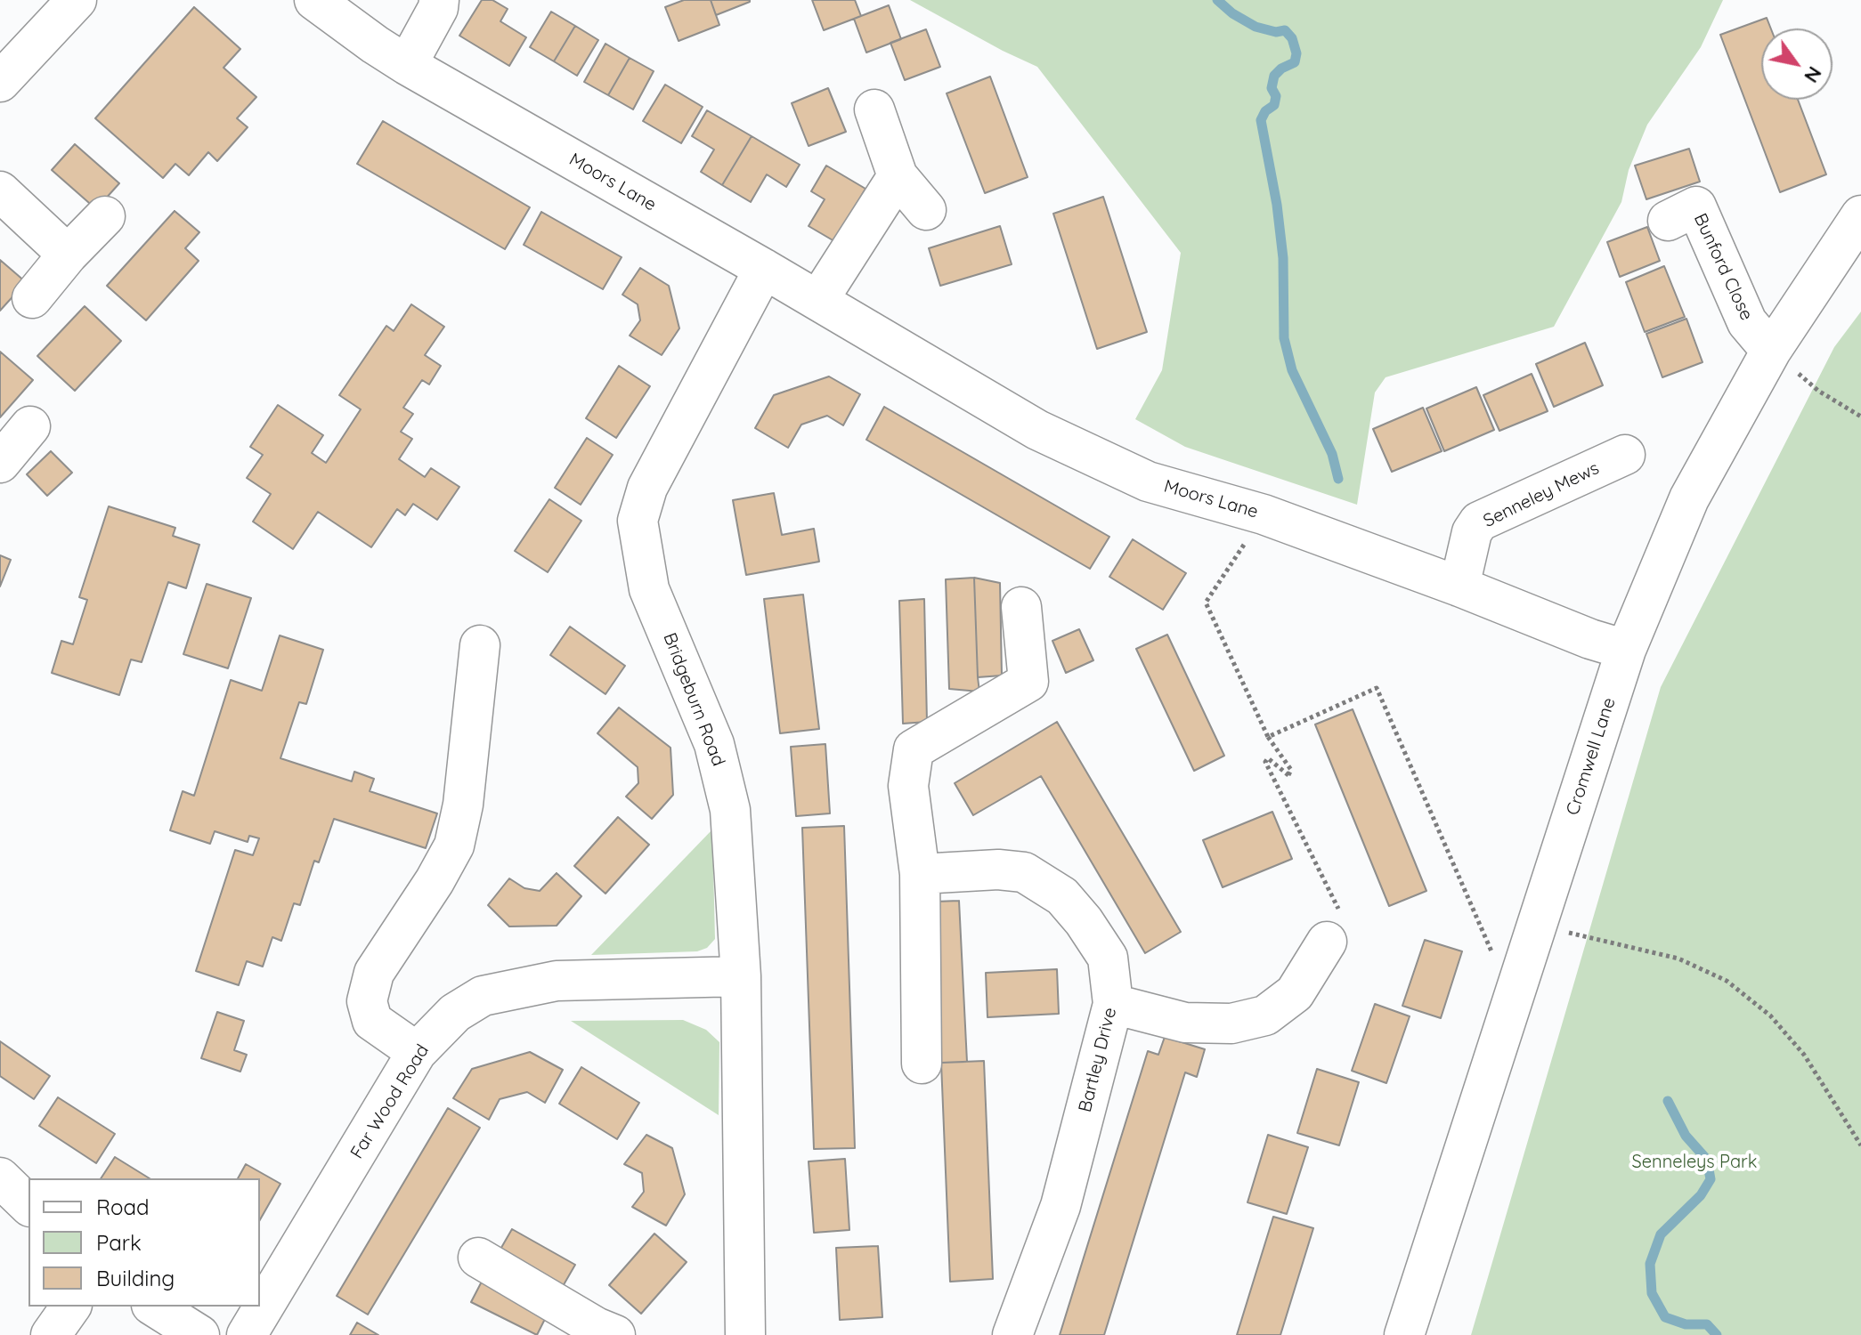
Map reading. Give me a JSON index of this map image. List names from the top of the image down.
{
  "streets": {
    "street": [
      "Moors Lane",
      "Bunford Close",
      "Senneley Mews",
      "Bridgeburn Road",
      "Cromwell Lane",
      "Bartley Drive",
      "Far Wood Road"
    ]
  },
  "crossings": [
    ["Moors Lane", "Senneley Mews"],
    ["Moors Lane", "Bridgeburn Road"],
    ["Moors Lane", "Cromwell Lane"],
    ["Bunford Close", "Cromwell Lane"],
    ["Bridgeburn Road", "Far Wood Road"]
  ],
  "parks": ["Senneleys Park"],
  "legend": ["Road", "Park", "Building"],
  "north": "bottom right"
}
